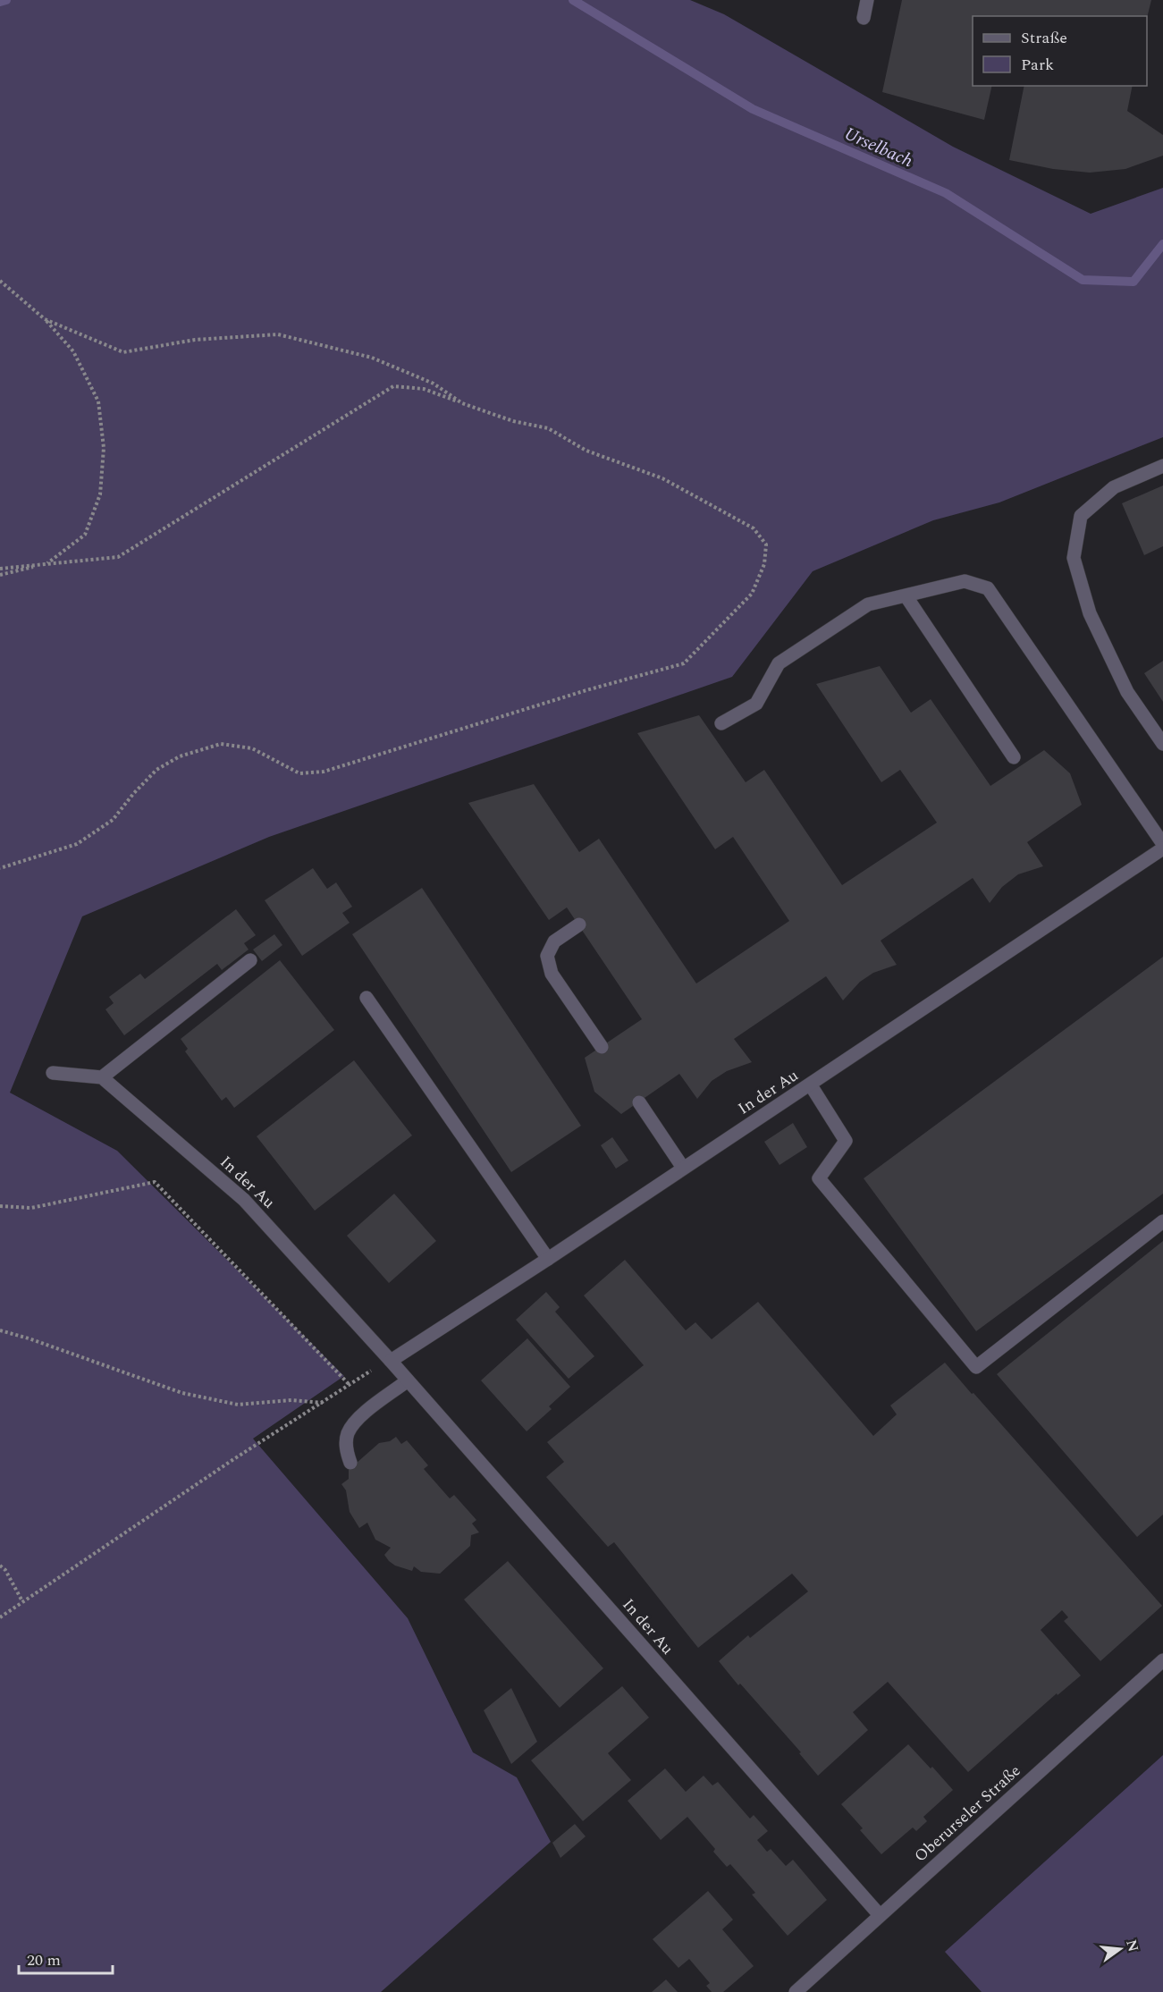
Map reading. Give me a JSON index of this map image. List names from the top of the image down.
{
  "streets": {
    "street": ["In der Au", "Oberurseler Straße"]
  },
  "crossings": [
    ["In der Au", "Oberurseler Straße"]
  ],
  "water": ["Urselbach"],
  "legend": ["Straße", "Park"],
  "scale_bar": "20 m",
  "north": "right"
}
